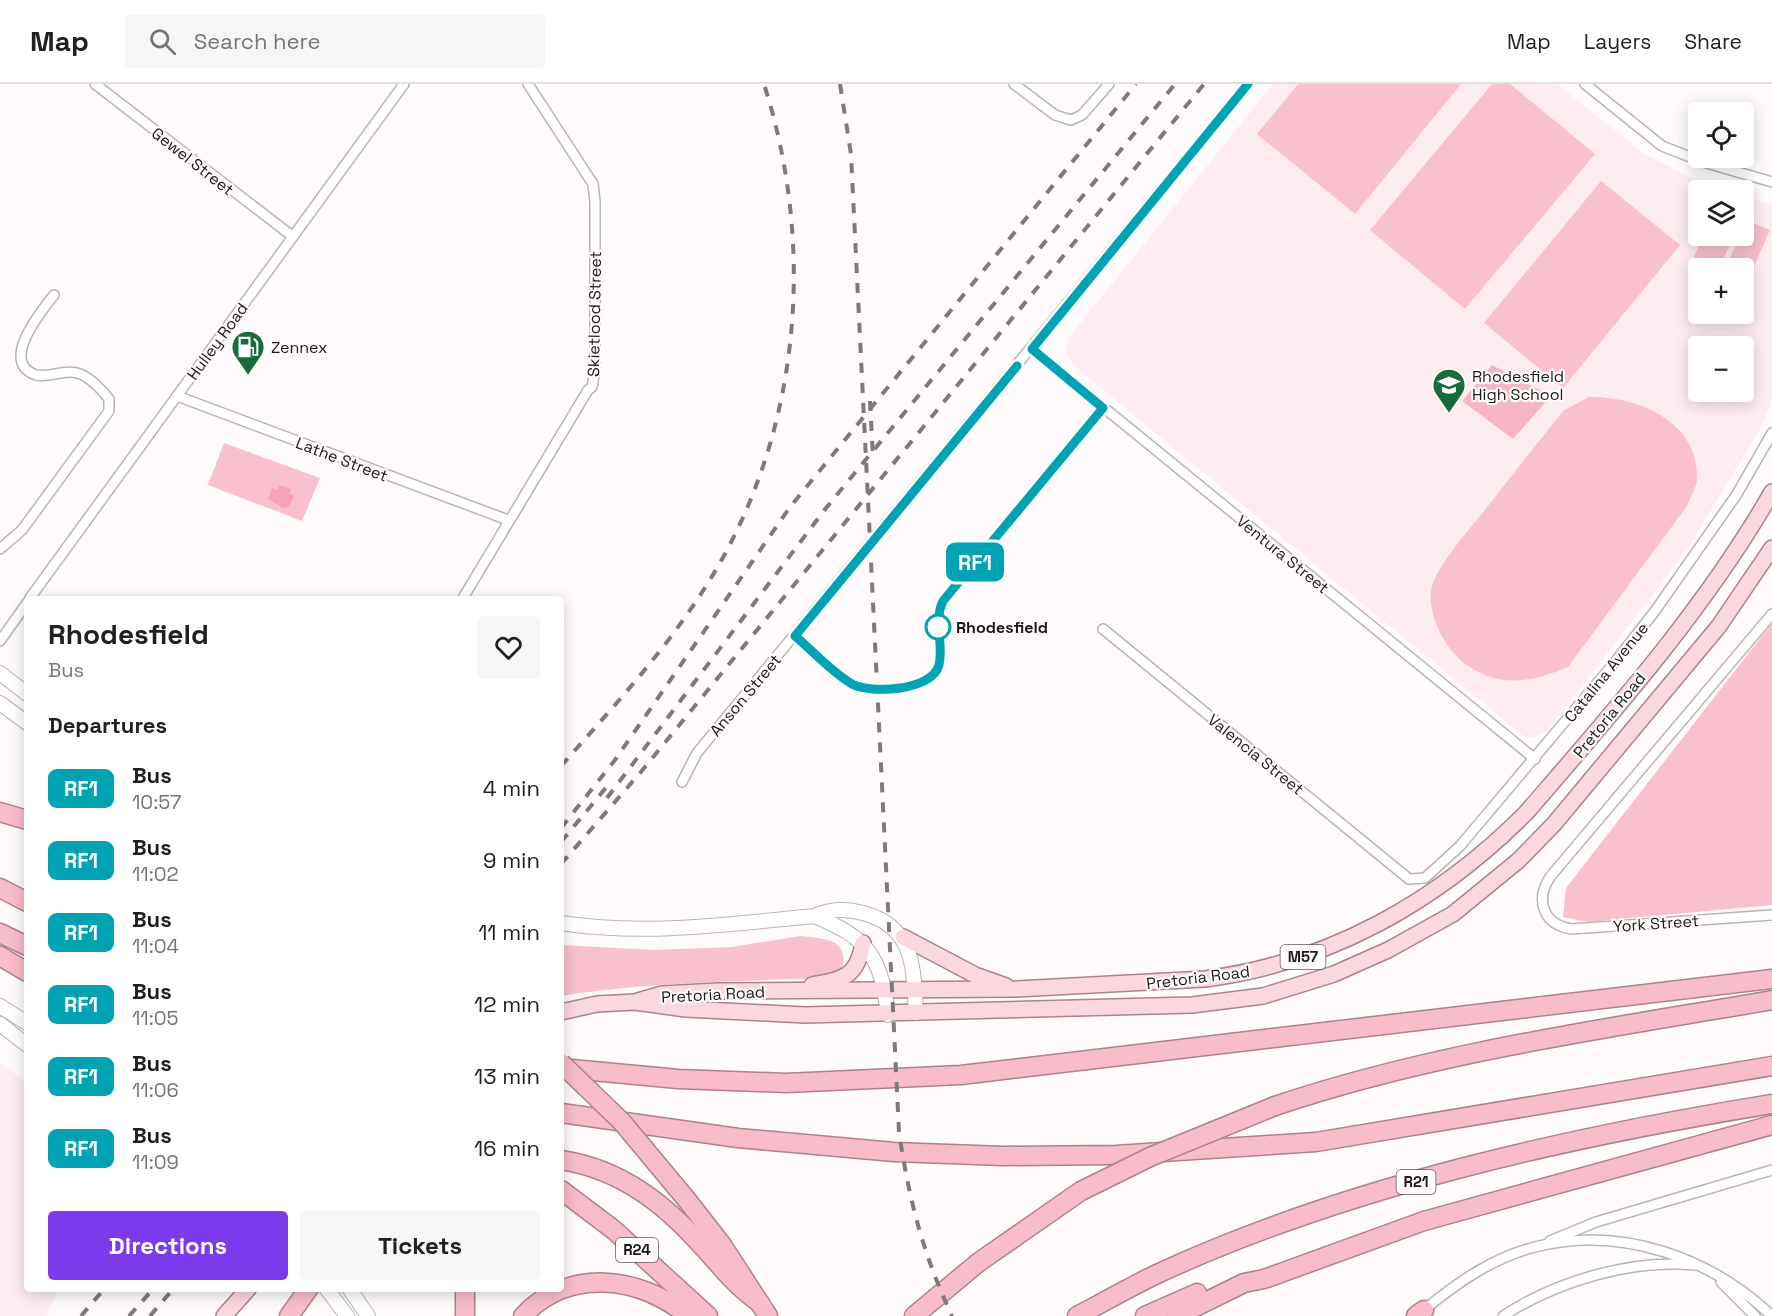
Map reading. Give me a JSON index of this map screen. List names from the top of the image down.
{
  "streets": {
    "highway": ["R21", "R24"],
    "main road": ["Pretoria Road", "M57"],
    "street": [
      "Gewel Street",
      "Skietlood Street",
      "Hulley Road",
      "Lathe Street",
      "Ventura Street",
      "Catalina Avenue",
      "Anson Street",
      "Valencia Street",
      "York Street"
    ]
  },
  "crossings": [
    ["Gewel Street", "Hulley Road"],
    ["Skietlood Street", "Lathe Street"],
    ["Hulley Road", "Lathe Street"],
    ["Ventura Street", "Catalina Avenue"],
    ["Ventura Street", "Anson Street"],
    ["Catalina Avenue", "Valencia Street"]
  ],
  "places": {
    "fuel station": ["Zennex"],
    "school or university": ["Rhodesfield High School"],
    "other": ["Rhodesfield"]
  },
  "lines": ["bus line RF1"],
  "page": {
    "header": "Map",
    "search": "Search here",
    "nav": ["Map", "Layers", "Share"],
    "on_map": "RF1",
    "map_buttons": ["+", "−"],
    "heading": [
      ["Rhodesfield", "Bus"],
      "Departures"
    ],
    "list": [
      {
        "mark": "RF1",
        "name": "Bus",
        "note": "10:57",
        "value": "4 min"
      },
      {
        "mark": "RF1",
        "name": "Bus",
        "note": "11:02",
        "value": "9 min"
      },
      {
        "mark": "RF1",
        "name": "Bus",
        "note": "11:04",
        "value": "11 min"
      },
      {
        "mark": "RF1",
        "name": "Bus",
        "note": "11:05",
        "value": "12 min"
      },
      {
        "mark": "RF1",
        "name": "Bus",
        "note": "11:06",
        "value": "13 min"
      },
      {
        "mark": "RF1",
        "name": "Bus",
        "note": "11:09",
        "value": "16 min"
      }
    ],
    "buttons": ["Directions", "Tickets"]
  }
}
